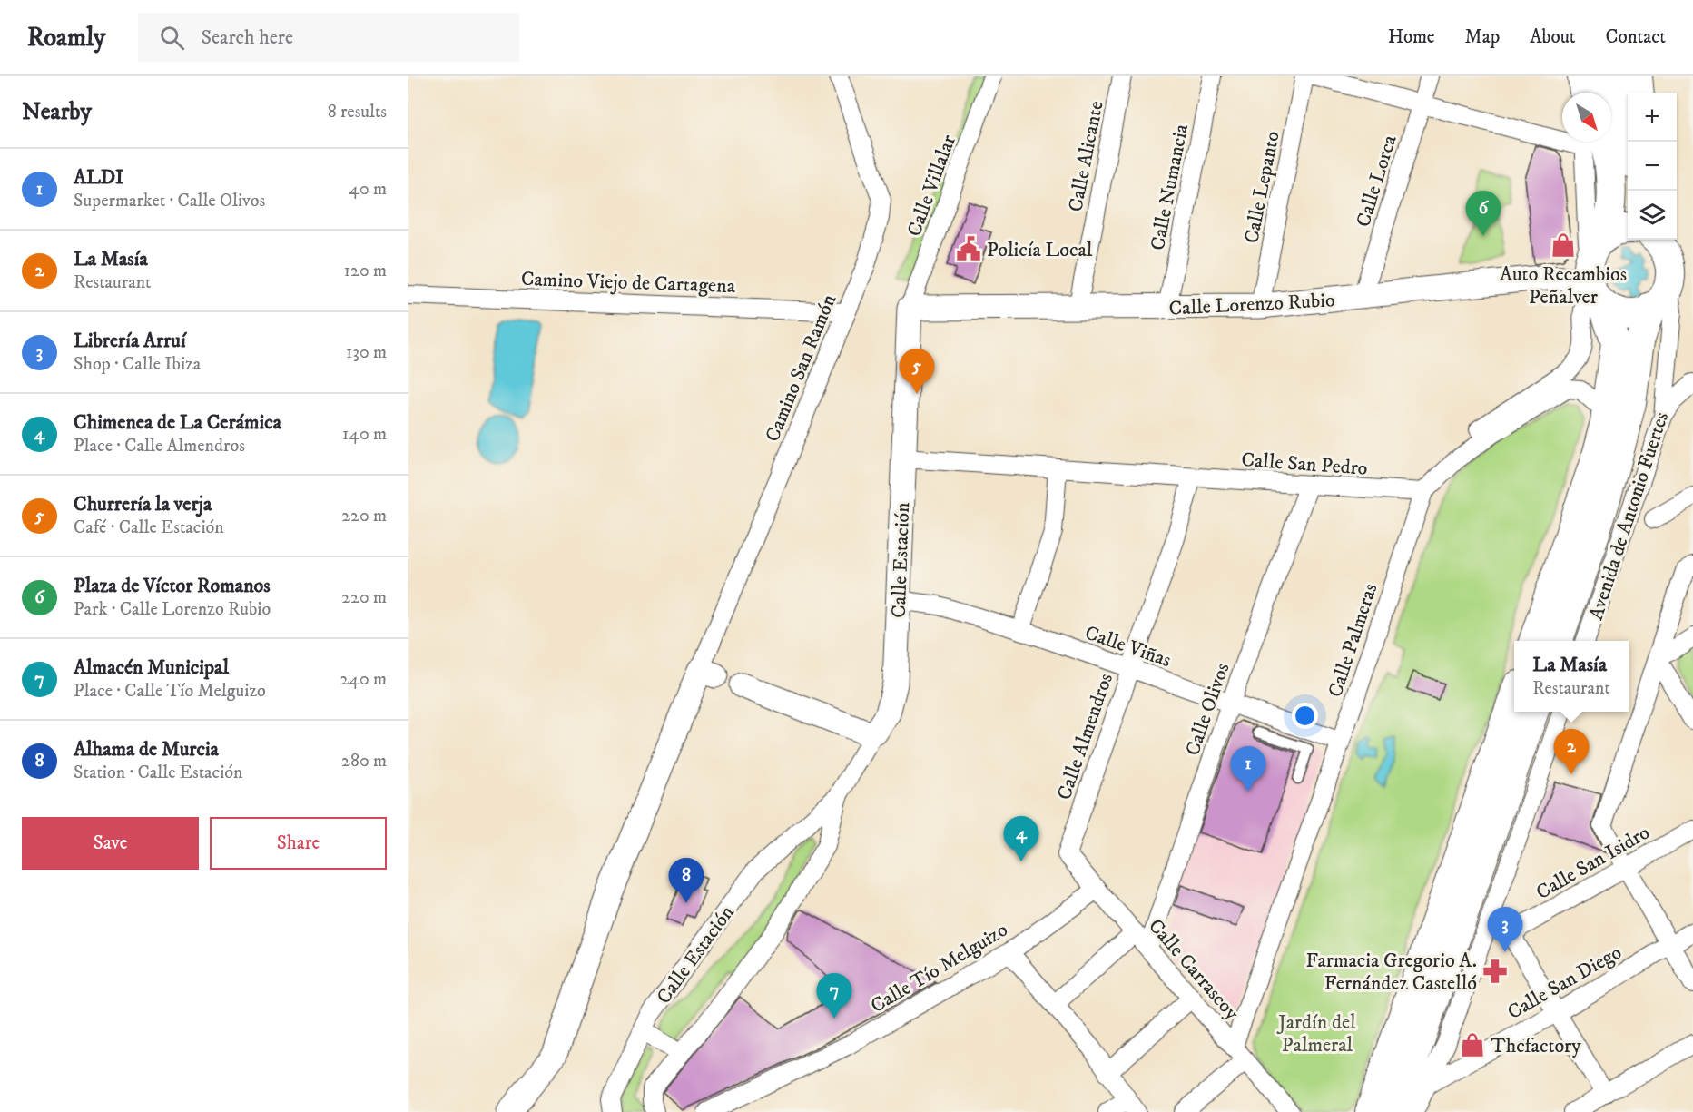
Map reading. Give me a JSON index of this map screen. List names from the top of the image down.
{
  "streets": {
    "main road": ["Calle Lorenzo Rubio", "Avenida de Antonio Fuertes", "Calle Estación"],
    "street": [
      "Calle Alicante",
      "Calle Lorca",
      "Calle Villalar",
      "Calle Numancia",
      "Calle Lepanto",
      "Camino Viejo de Cartagena",
      "Camino San Ramón",
      "Calle San Pedro",
      "Calle Palmeras",
      "Calle Viñas",
      "Calle Olivos",
      "Calle Almendros",
      "Calle San Isidro",
      "Calle Tío Melguizo",
      "Calle Carrascoy",
      "Calle San Diego"
    ]
  },
  "crossings": [
    ["Calle Alicante", "Calle Lorenzo Rubio"],
    ["Calle Lorca", "Calle Lorenzo Rubio"],
    ["Calle Villalar", "Calle Lorenzo Rubio"],
    ["Calle Villalar", "Calle Estación"],
    ["Calle Numancia", "Calle Lorenzo Rubio"],
    ["Calle Lepanto", "Calle Lorenzo Rubio"],
    ["Camino Viejo de Cartagena", "Camino San Ramón"],
    ["Calle Lorenzo Rubio", "Calle Estación"],
    ["Calle San Pedro", "Calle Estación"],
    ["Calle San Pedro", "Calle Palmeras"],
    ["Calle San Pedro", "Calle Olivos"],
    ["Calle San Pedro", "Calle Almendros"],
    ["Calle Estación", "Calle Viñas"],
    ["Calle Palmeras", "Calle Viñas"],
    ["Calle Palmeras", "Calle Carrascoy"],
    ["Calle Viñas", "Calle Olivos"],
    ["Calle Viñas", "Calle Almendros"],
    ["Calle Olivos", "Calle Carrascoy"],
    ["Calle Almendros", "Calle Carrascoy"],
    ["Calle San Isidro", "Calle San Diego"],
    ["Calle Tío Melguizo", "Calle Carrascoy"]
  ],
  "parks": ["Jardín del Palmeral"],
  "places": {
    "shop": ["Auto Recambios Peñalver", "Thcfactory"],
    "public building": ["Policía Local"],
    "pharmacy": ["Farmacia Gregorio A. Fernández Castelló"]
  },
  "north": "bottom right",
  "page": {
    "header": "Roamly",
    "search": "Search here",
    "nav": [
      "Home",
      "Map",
      "About",
      "Contact"
    ],
    "heading": ["Nearby", "8 results"],
    "map_buttons": ["+", "−"],
    "list": [
      {
        "mark": "1",
        "name": "ALDI",
        "note": "Supermarket · Calle Olivos",
        "value": "40 m"
      },
      {
        "mark": "2",
        "name": "La Masía",
        "note": "Restaurant",
        "value": "120 m"
      },
      {
        "mark": "3",
        "name": "Librería Arruí",
        "note": "Shop · Calle Ibiza",
        "value": "130 m"
      },
      {
        "mark": "4",
        "name": "Chimenea de La Cerámica",
        "note": "Place · Calle Almendros",
        "value": "140 m"
      },
      {
        "mark": "5",
        "name": "Churrería la verja",
        "note": "Café · Calle Estación",
        "value": "220 m"
      },
      {
        "mark": "6",
        "name": "Plaza de Víctor Romanos",
        "note": "Park · Calle Lorenzo Rubio",
        "value": "220 m"
      },
      {
        "mark": "7",
        "name": "Almacén Municipal",
        "note": "Place · Calle Tío Melguizo",
        "value": "240 m"
      },
      {
        "mark": "8",
        "name": "Alhama de Murcia",
        "note": "Station · Calle Estación",
        "value": "280 m"
      }
    ],
    "pins": [
      "6",
      "5",
      "2",
      "1",
      "4",
      "8",
      "3",
      "7"
    ],
    "popup": ["La Masía", "Restaurant"],
    "buttons": ["Save", "Share"]
  }
}
